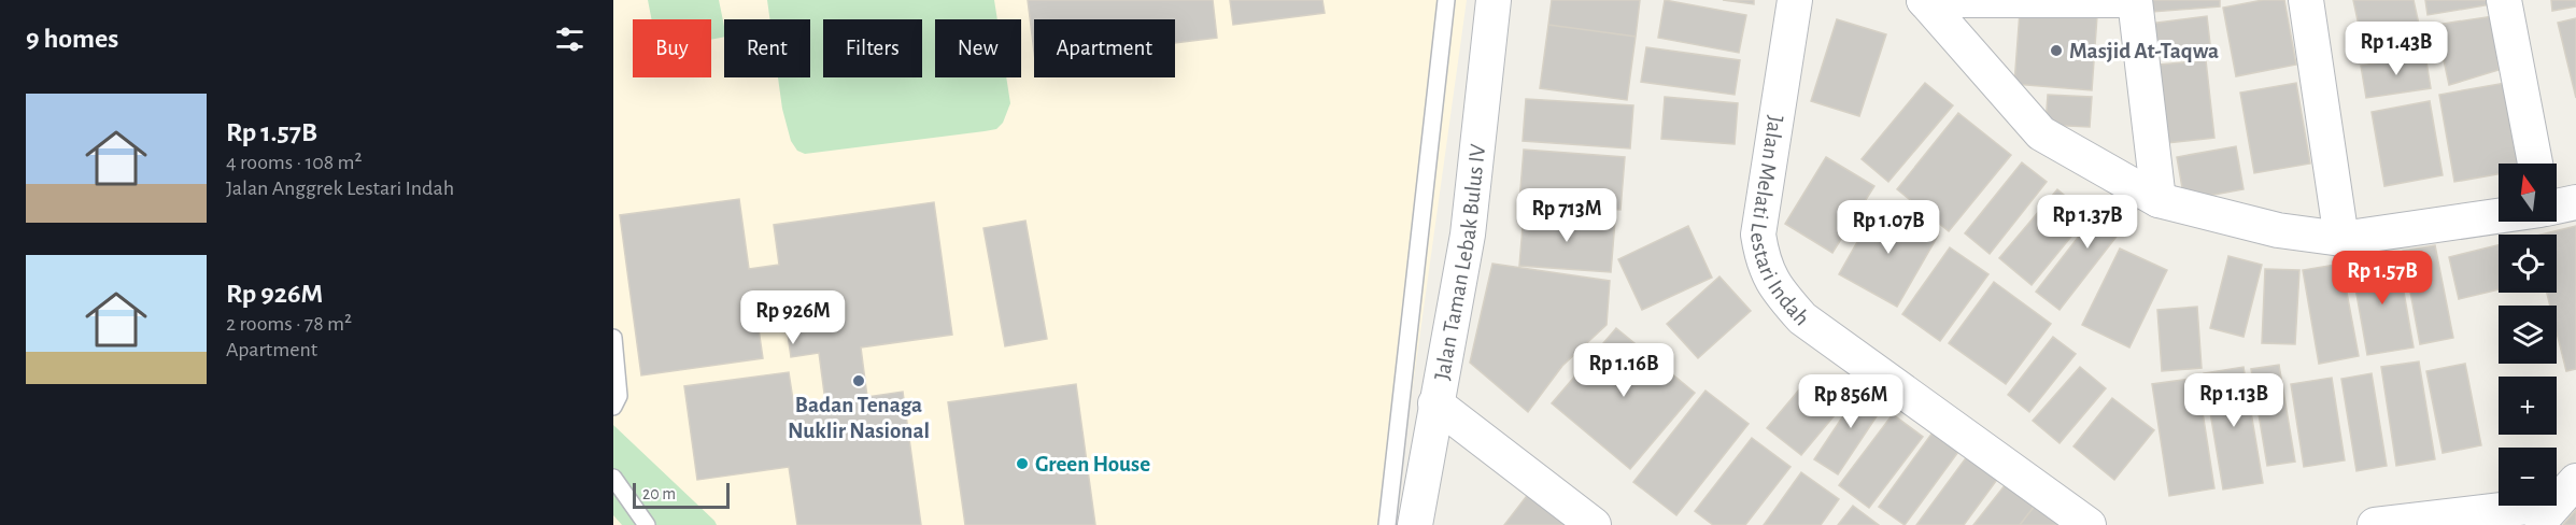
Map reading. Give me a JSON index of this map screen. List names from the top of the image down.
{
  "streets": {
    "street": ["Jalan Melati Lestari Indah", "Jalan Taman Lebak Bulus IV"]
  },
  "places": ["Masjid At-Taqwa", "Badan Tenaga Nuklir Nasional", "Green House"],
  "scale_bar": "20 m",
  "north": "top",
  "page": {
    "heading": "9 homes",
    "chip": [
      "Buy",
      "Rent",
      "Filters",
      "New",
      "Apartment"
    ],
    "price": [
      "Rp 1.43B",
      "Rp 713M",
      "Rp 1.37B",
      "Rp 1.07B",
      "Rp 1.57B",
      "Rp 926M",
      "Rp 1.16B",
      "Rp 1.13B",
      "Rp 856M"
    ],
    "list": [
      {
        "name": "Rp 1.57B",
        "note": "4 rooms · 108 m² · Jalan Anggrek Lestari Indah"
      },
      {
        "name": "Rp 926M",
        "note": "2 rooms · 78 m² · Apartment"
      }
    ],
    "map_buttons": ["+", "−"],
    "scale": "20 m"
  }
}
